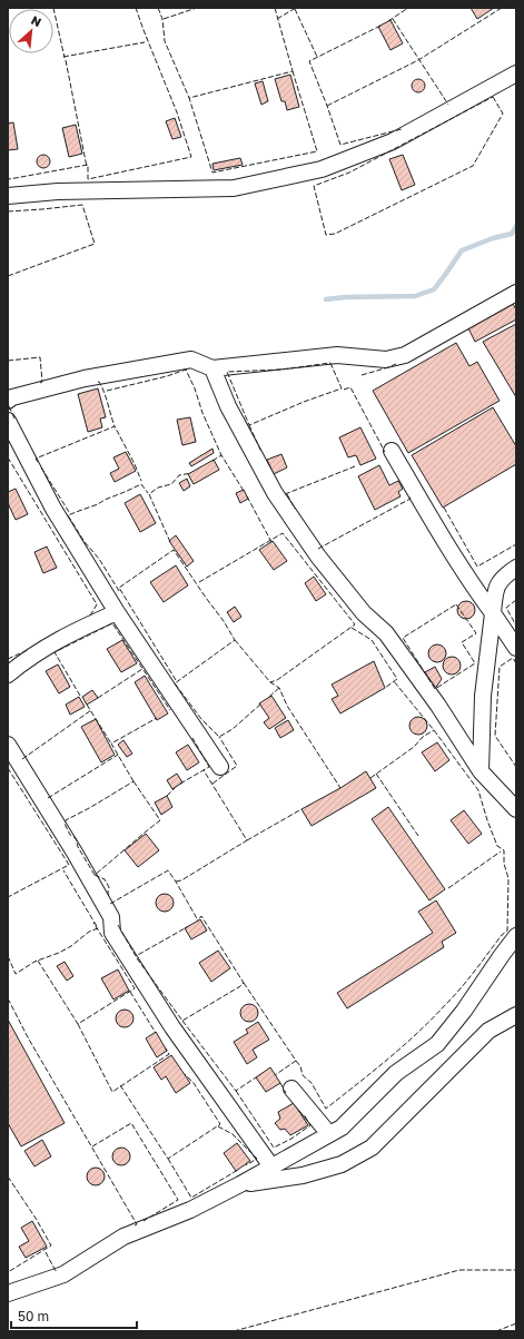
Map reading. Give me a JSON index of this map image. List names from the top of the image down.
{
  "scale_bar": "50 m",
  "north": "top right"
}
